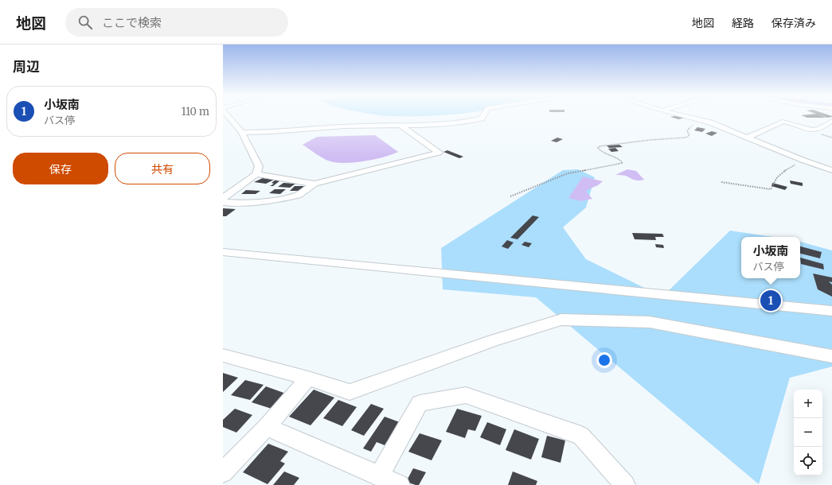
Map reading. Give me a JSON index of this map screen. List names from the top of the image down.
{
  "page": {
    "header": "地図",
    "search": "ここで検索",
    "nav": ["地図", "経路", "保存済み"],
    "heading": "周辺",
    "list": [
      {
        "mark": "1",
        "name": "小坂南",
        "note": "バス停",
        "value": "110 m"
      }
    ],
    "buttons": ["保存", "共有"],
    "popup": ["小坂南", "バス停"],
    "pins": "1",
    "map_buttons": ["+", "−"]
  }
}
